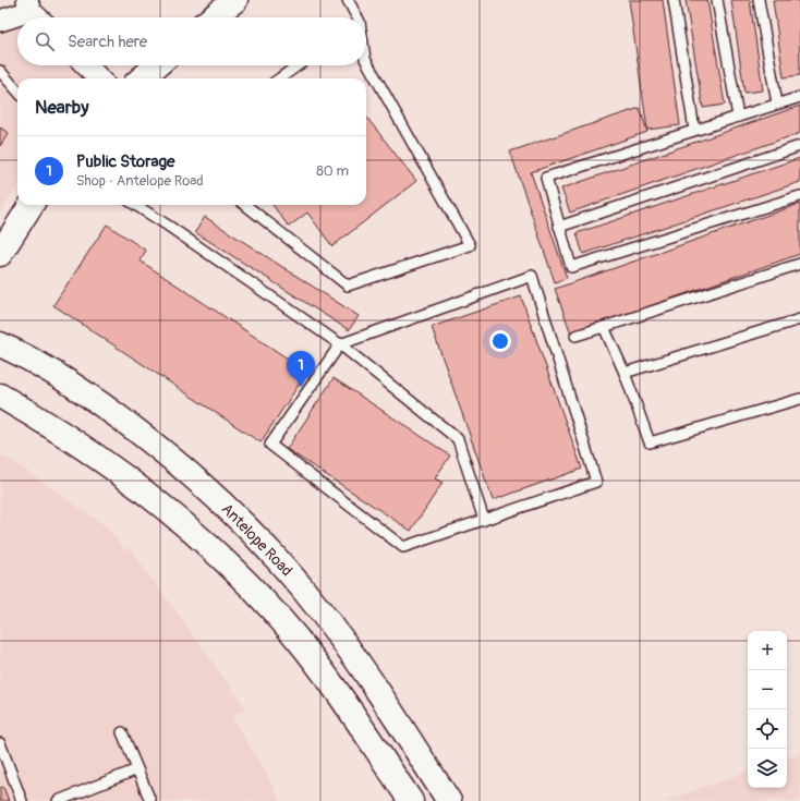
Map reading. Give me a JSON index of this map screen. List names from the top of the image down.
{
  "streets": {
    "main road": ["Antelope Road"]
  },
  "page": {
    "search": "Search here",
    "heading": "Nearby",
    "list": [
      {
        "mark": "1",
        "name": "Public Storage",
        "note": "Shop · Antelope Road",
        "value": "80 m"
      }
    ],
    "pins": "1",
    "map_buttons": ["+", "−"]
  }
}
